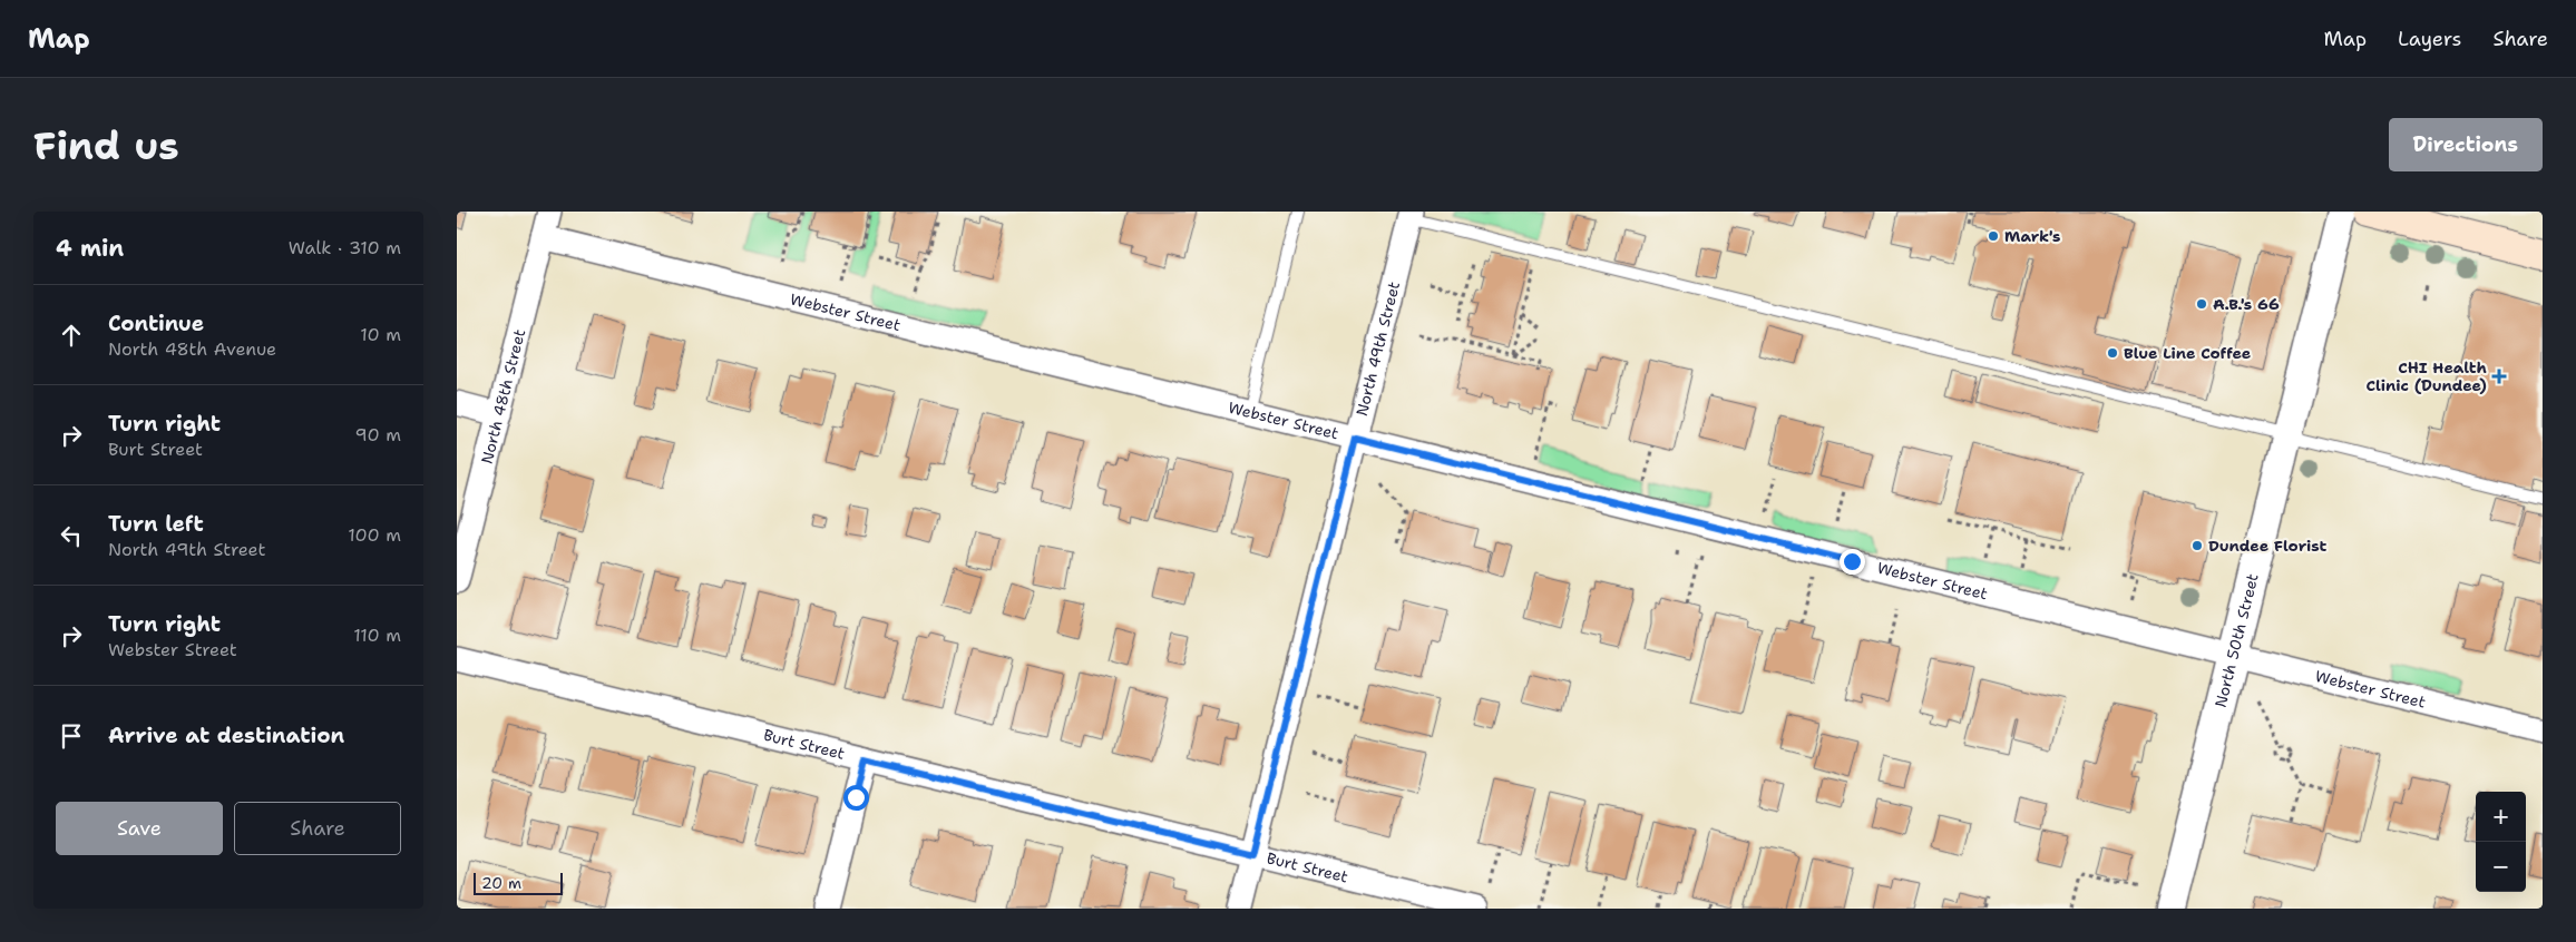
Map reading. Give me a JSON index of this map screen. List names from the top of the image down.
{
  "streets": {
    "street": [
      "Webster Street",
      "North 49th Street",
      "North 48th Street",
      "North 50th Street",
      "Burt Street"
    ]
  },
  "crossings": [
    ["Webster Street", "North 49th Street"],
    ["Webster Street", "North 48th Street"],
    ["Webster Street", "North 50th Street"],
    ["North 49th Street", "Burt Street"]
  ],
  "places": {
    "other": [
      "Mark's",
      "A.B.'s 66",
      "Blue Line Coffee",
      "Dundee Florist"
    ],
    "health": ["CHI Health Clinic (Dundee)"]
  },
  "scale_bar": "20 m",
  "page": {
    "header": "Map",
    "nav": ["Map", "Layers", "Share"],
    "buttons": [
      "Directions",
      ["Save", "Share"]
    ],
    "title": "Find us",
    "heading": ["4 min", "Walk · 310 m"],
    "list": [
      ["Continue", "North 48th Avenue", "10 m"],
      ["Turn right", "Burt Street", "90 m"],
      ["Turn left", "North 49th Street", "100 m"],
      ["Turn right", "Webster Street", "110 m"],
      "Arrive at destination"
    ],
    "map_buttons": ["+", "−"],
    "scale": "20 m"
  }
}
